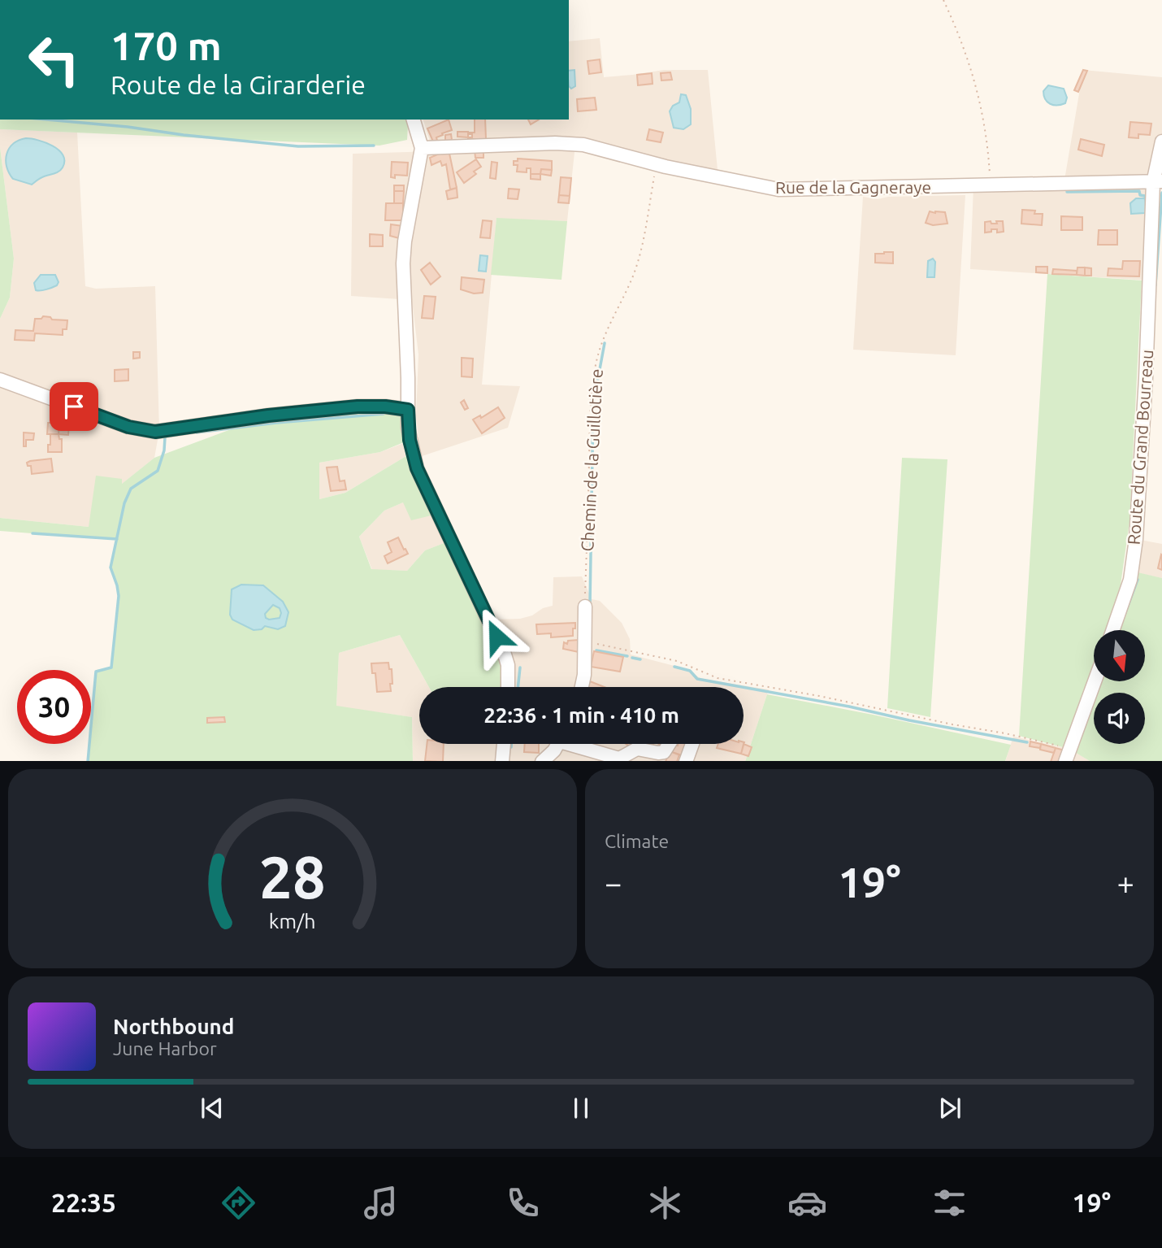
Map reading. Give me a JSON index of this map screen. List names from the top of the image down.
{
  "streets": {
    "street": ["Rue de la Gagneraye", "Route du Grand Bourreau"],
    "path": ["Chemin de la Guillotière"]
  },
  "crossings": [
    ["Rue de la Gagneraye", "Route du Grand Bourreau"],
    ["Rue de la Gagneraye", "Chemin de la Guillotière"]
  ],
  "north": "bottom",
  "page": {
    "turn": ["170 m", "Route de la Girarderie"],
    "limit": "30",
    "trip": "22:36 · 1 min · 410 m",
    "tile": "Climate",
    "heat": ["−", "19°", "+"],
    "song": ["Northbound", "June Harbor"],
    "tabs": ["22:35", "19°"],
    "gauge": ["28", "km/h"]
  }
}
